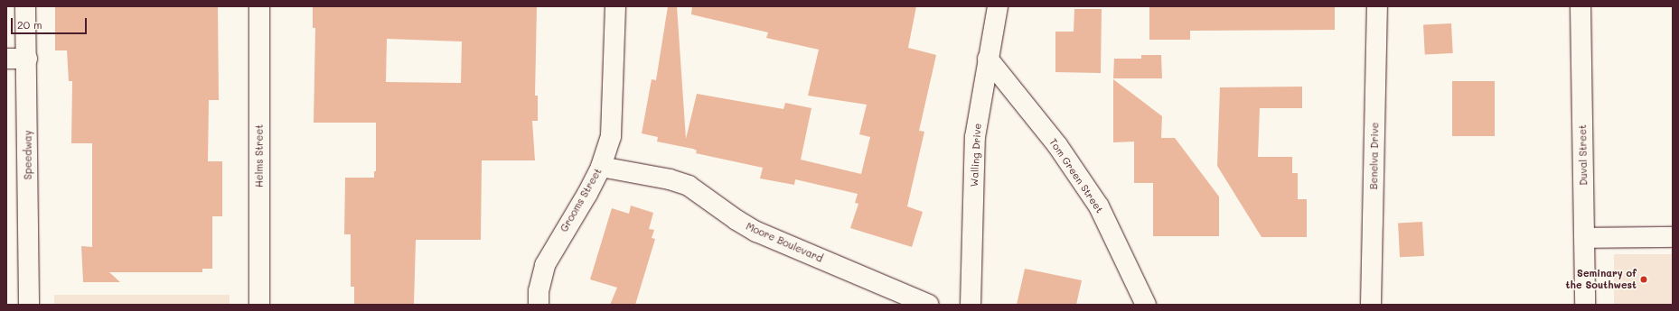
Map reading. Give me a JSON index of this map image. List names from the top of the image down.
{
  "streets": {
    "street": [
      "Speedway",
      "Walling Drive",
      "Duval Street",
      "Helms Street",
      "Benelva Drive",
      "Tom Green Street",
      "Grooms Street",
      "Moore Boulevard"
    ]
  },
  "crossings": [
    ["Walling Drive", "Tom Green Street"],
    ["Grooms Street", "Moore Boulevard"]
  ],
  "places": ["Seminary of the Southwest"],
  "scale_bar": "20 m"
}
